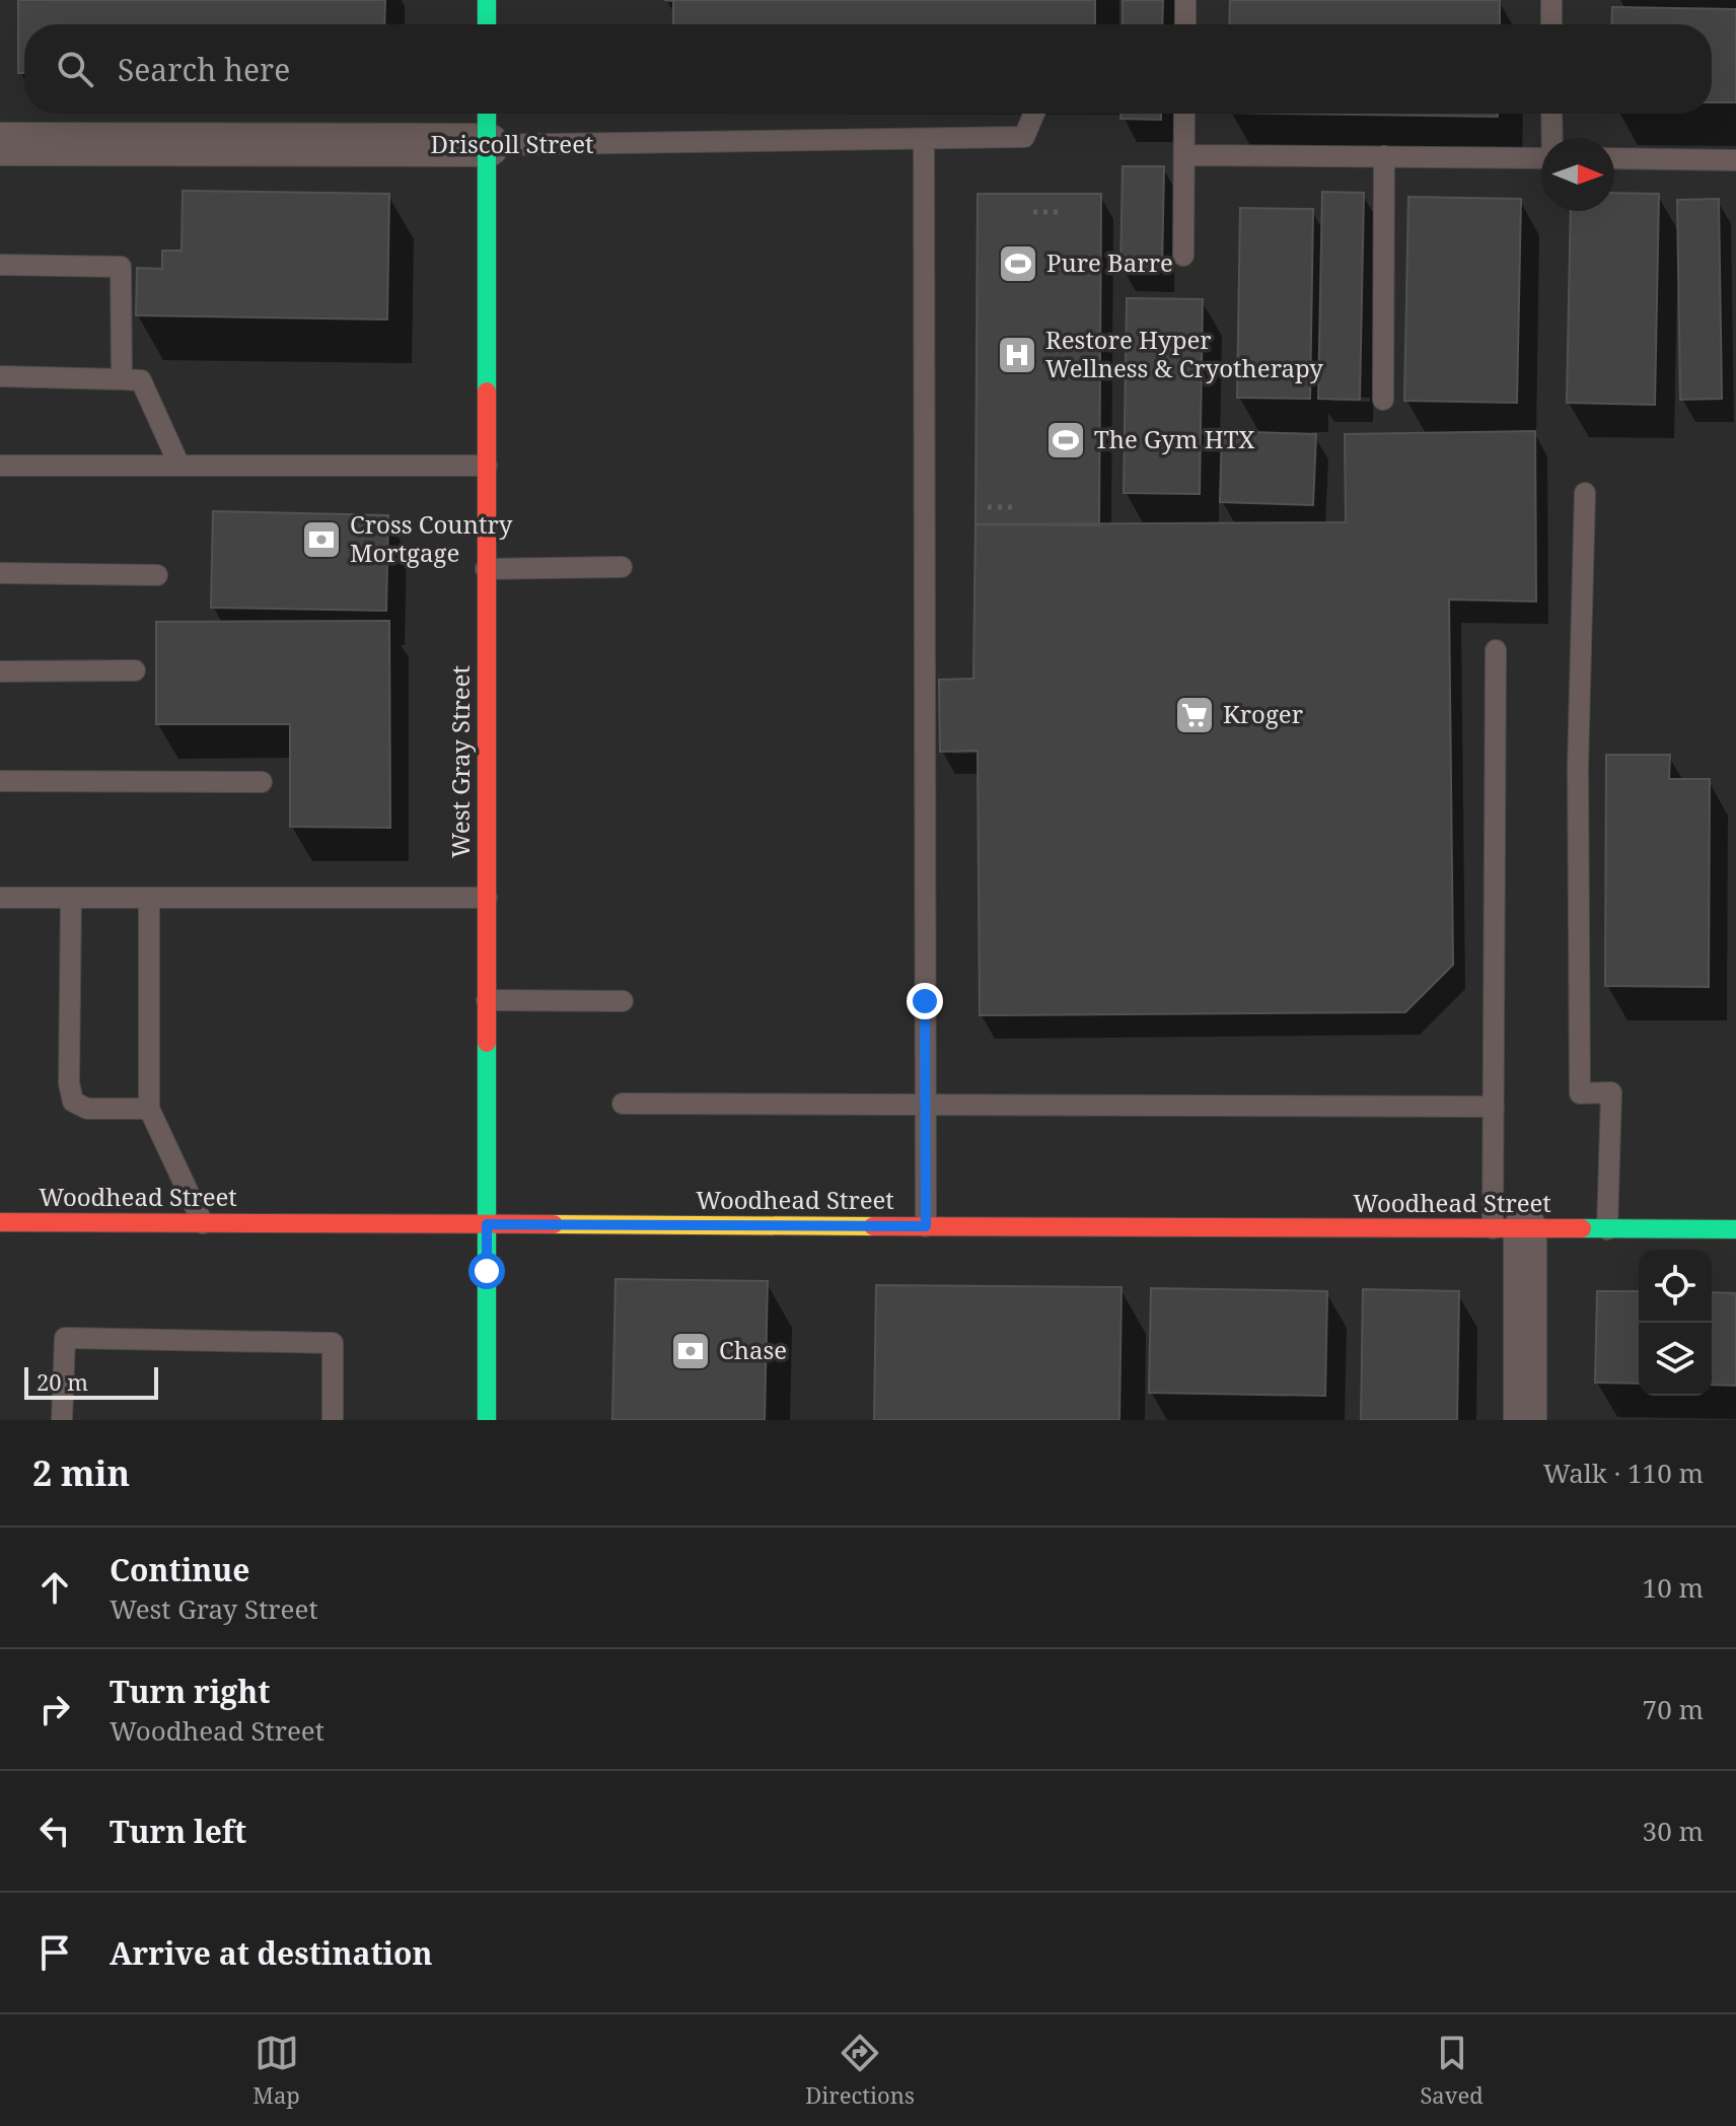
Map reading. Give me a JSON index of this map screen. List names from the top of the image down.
{
  "streets": {
    "street": ["Driscoll Street", "West Gray Street", "Woodhead Street"]
  },
  "crossings": [
    ["Driscoll Street", "West Gray Street"],
    ["West Gray Street", "Woodhead Street"]
  ],
  "places": {
    "sports": ["Pure Barre", "The Gym HTX"],
    "hospital": ["Restore Hyper Wellness & Cryotherapy"],
    "bank": ["Cross Country Mortgage", "Chase"],
    "supermarket": ["Kroger"]
  },
  "scale_bar": "20 m",
  "north": "right",
  "page": {
    "search": "Search here",
    "scale": "20 m",
    "heading": ["2 min", "Walk · 110 m"],
    "list": [
      ["Continue", "West Gray Street", "10 m"],
      ["Turn right", "Woodhead Street", "70 m"],
      ["Turn left", "30 m"],
      "Arrive at destination"
    ],
    "nav": ["Map", "Directions", "Saved"]
  }
}
